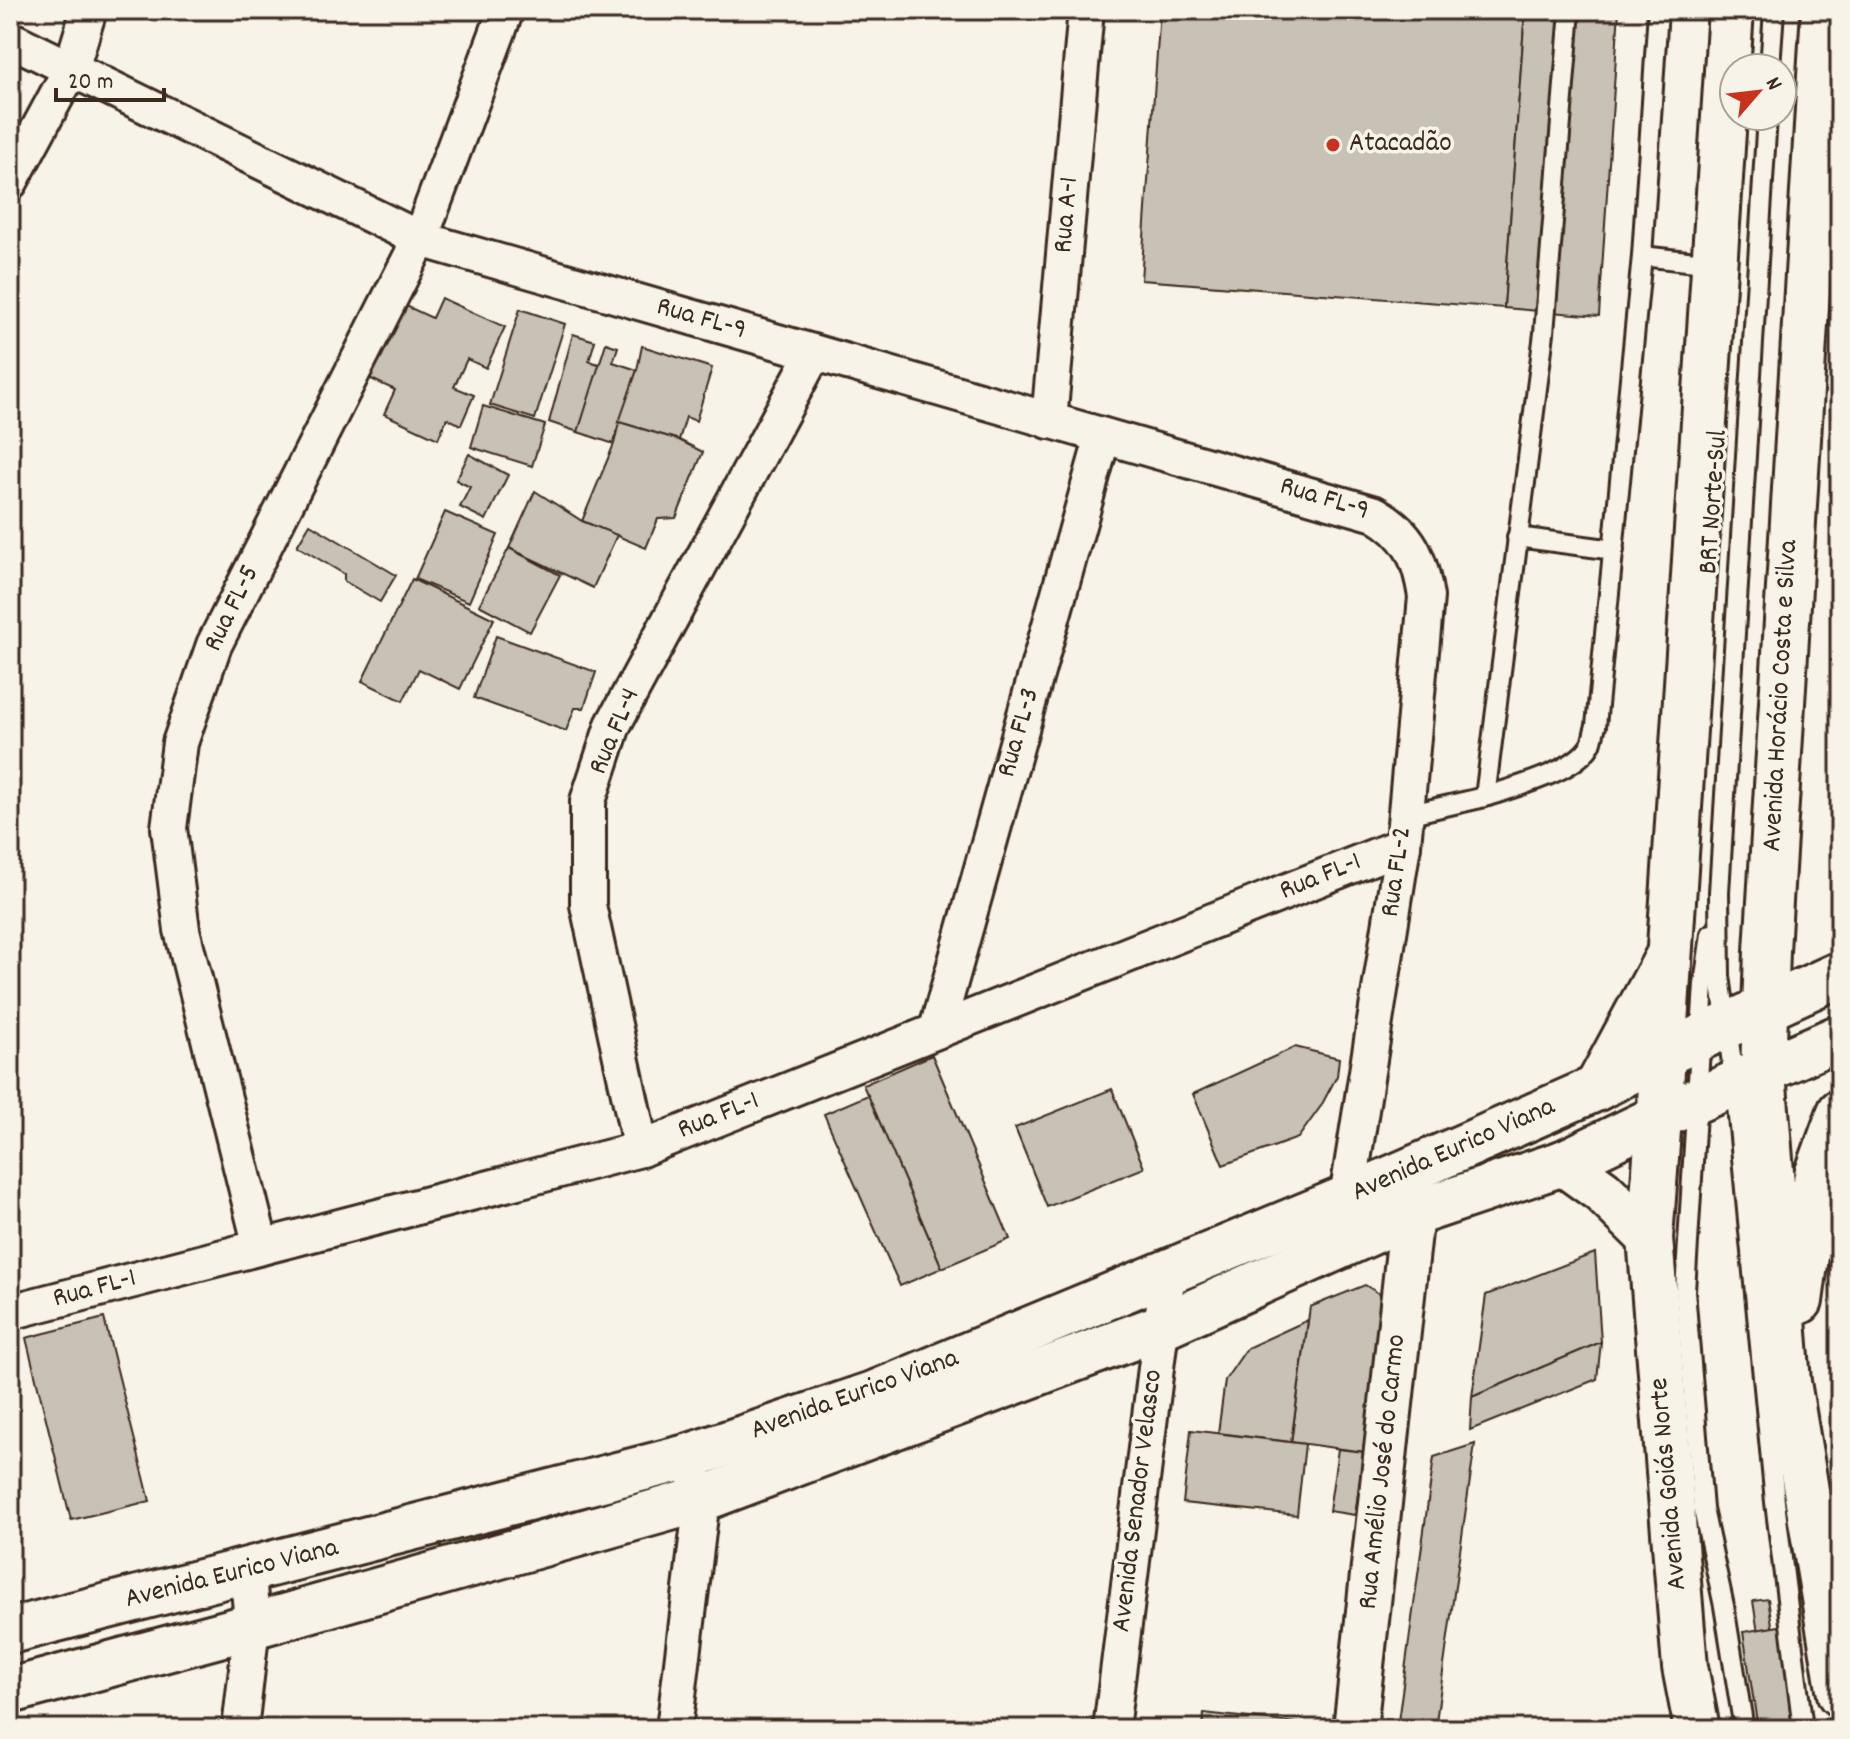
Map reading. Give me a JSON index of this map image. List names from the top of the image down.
{
  "streets": {
    "main road": ["Avenida Horácio Costa e Silva", "Avenida Eurico Viana", "Avenida Goiás Norte"],
    "street": [
      "Rua A-1",
      "Rua FL-9",
      "Rua FL-5",
      "Rua FL-4",
      "Rua FL-3",
      "Rua FL-2",
      "Rua FL-1",
      "Rua Amélio José do Carmo",
      "Avenida Senador Velasco"
    ],
    "lane": ["BRT Norte-Sul"]
  },
  "crossings": [
    ["Rua A-1", "Rua FL-9"],
    ["Rua FL-9", "Rua FL-5"],
    ["Rua FL-9", "Rua FL-4"],
    ["Rua FL-9", "Rua FL-3"],
    ["Rua FL-9", "Rua FL-2"],
    ["Rua FL-5", "Rua FL-1"],
    ["Avenida Horácio Costa e Silva", "Avenida Eurico Viana"],
    ["Avenida Horácio Costa e Silva", "Avenida Goiás Norte"],
    ["Rua FL-4", "Rua FL-1"],
    ["Rua FL-3", "Rua FL-1"],
    ["Rua FL-2", "Rua FL-1"],
    ["Rua FL-2", "Avenida Eurico Viana"],
    ["Avenida Eurico Viana", "Rua Amélio José do Carmo"],
    ["Avenida Eurico Viana", "Avenida Senador Velasco"]
  ],
  "places": ["Atacadão"],
  "scale_bar": "20 m",
  "north": "top right"
}
